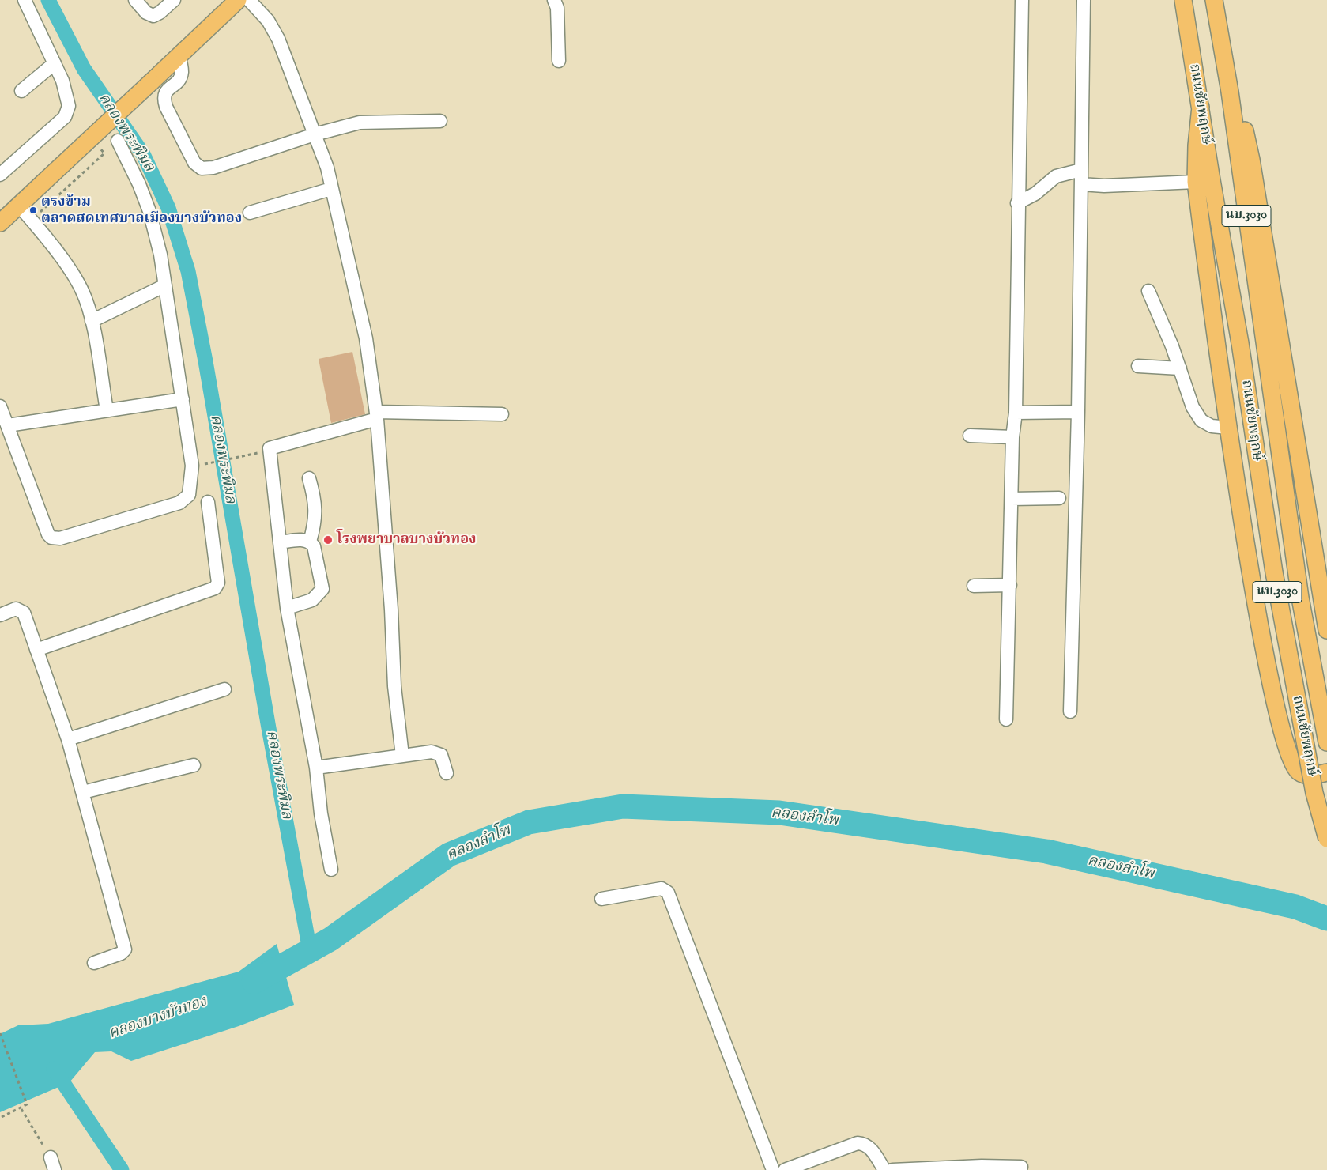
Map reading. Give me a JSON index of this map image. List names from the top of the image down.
{
  "streets": {
    "main road": ["ถนนชัยพฤกษ์", "นบ.3030"]
  },
  "water": ["คลองพระพิมล", "คลองลำโพ", "คลองบางบัวทอง"],
  "places": ["ตรงข้าม ตลาดสดเทศบาลเมืองบางบัวทอง", "โรงพยาบาลบางบัวทอง"]
}
